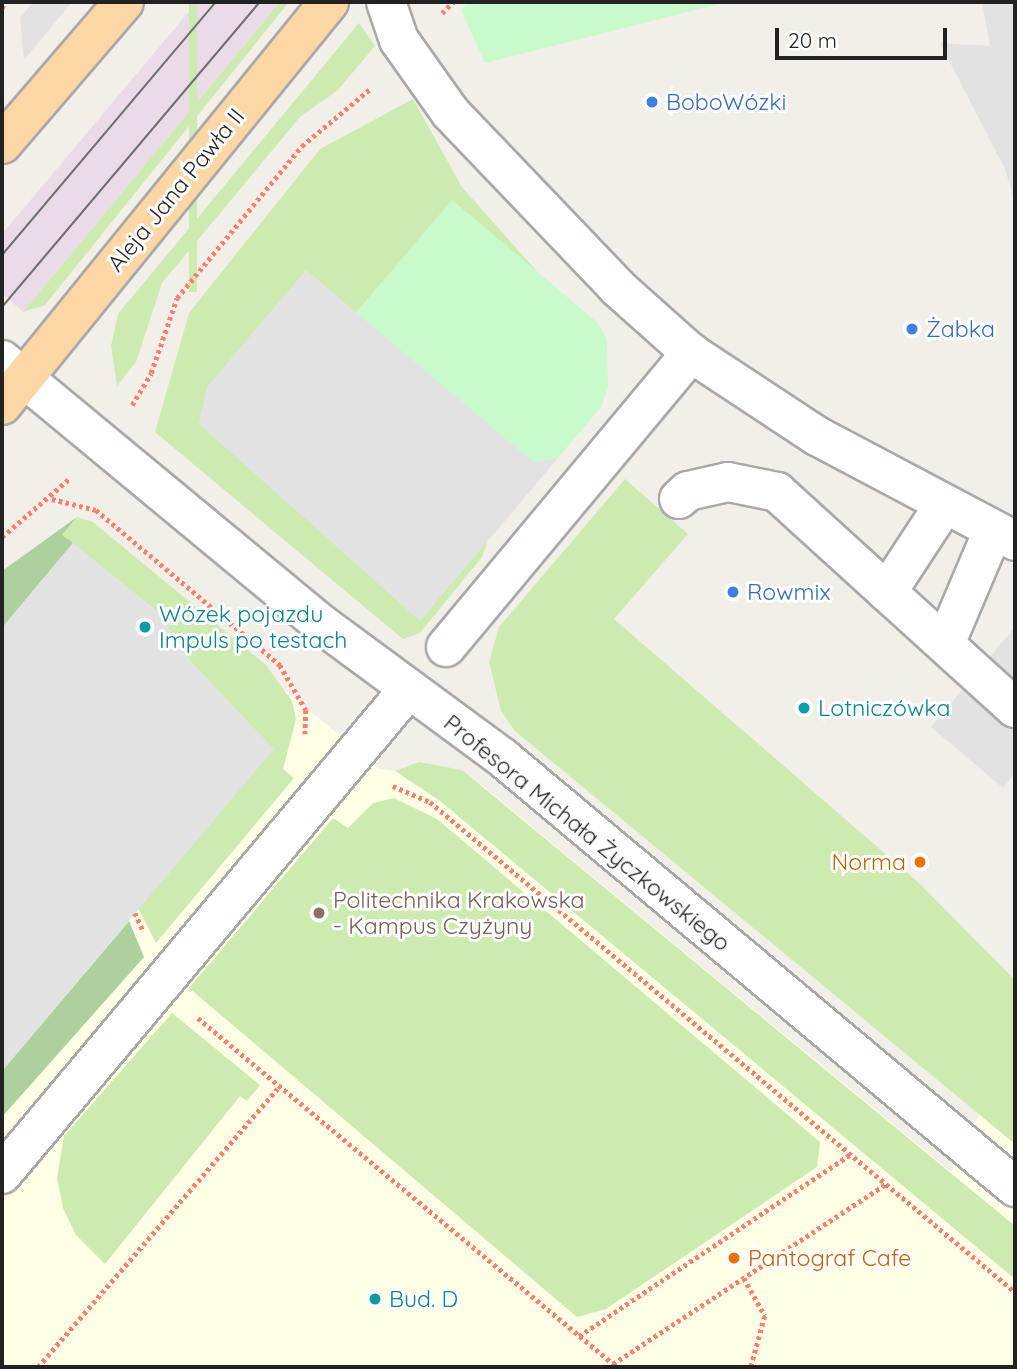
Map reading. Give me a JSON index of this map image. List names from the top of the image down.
{
  "streets": {
    "main road": ["Aleja Jana Pawła II"],
    "street": ["Profesora Michała Życzkowskiego"]
  },
  "crossings": [
    ["Aleja Jana Pawła II", "Profesora Michała Życzkowskiego"]
  ],
  "places": [
    "BoboWózki",
    "Żabka",
    "Rowmix",
    "Wózek pojazdu Impuls po testach",
    "Lotniczówka",
    "Norma",
    "Politechnika Krakowska - Kampus Czyżyny",
    "Pantograf Cafe",
    "Bud. D"
  ],
  "scale_bar": "20 m"
}
